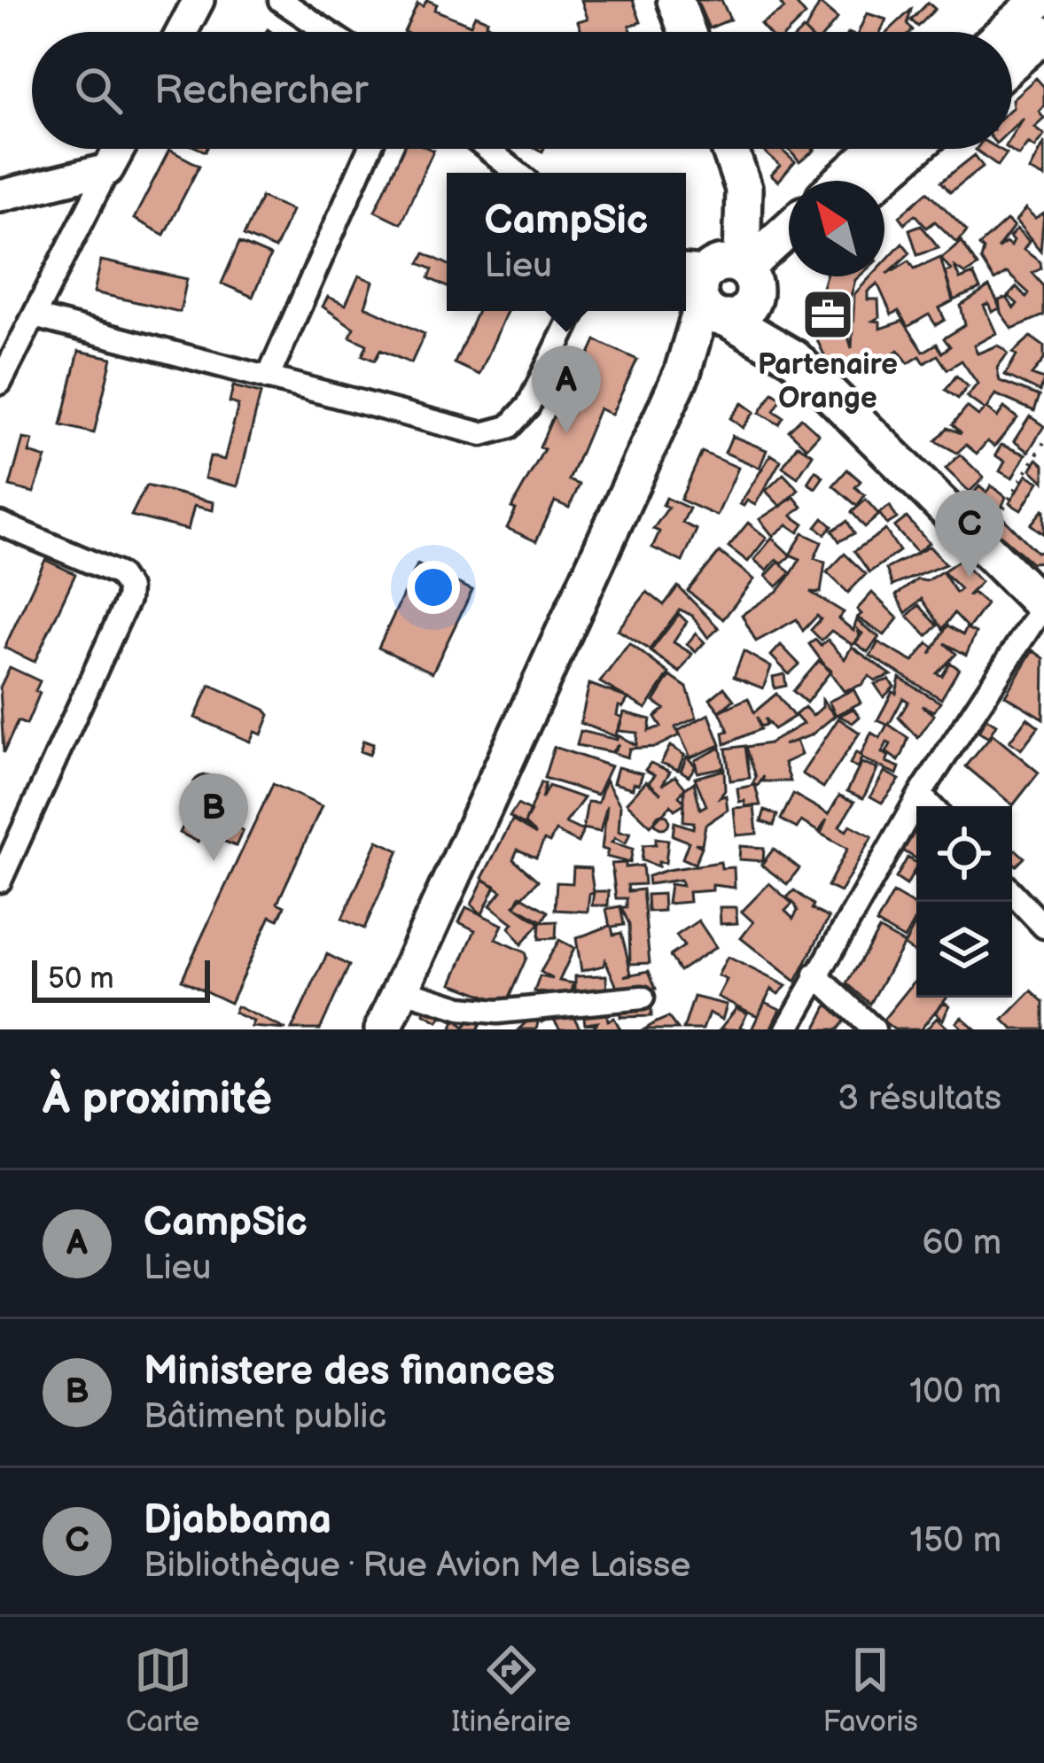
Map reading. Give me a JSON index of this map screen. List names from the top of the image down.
{
  "places": {
    "office": ["Partenaire Orange"]
  },
  "scale_bar": "50 m",
  "north": "top left",
  "page": {
    "search": "Rechercher",
    "popup": ["CampSic", "Lieu"],
    "pins": ["A", "C", "B"],
    "scale": "50 m",
    "heading": ["À proximité", "3 résultats"],
    "list": [
      {
        "mark": "A",
        "name": "CampSic",
        "note": "Lieu",
        "value": "60 m"
      },
      {
        "mark": "B",
        "name": "Ministere des finances",
        "note": "Bâtiment public",
        "value": "100 m"
      },
      {
        "mark": "C",
        "name": "Djabbama",
        "note": "Bibliothèque · Rue Avion Me Laisse",
        "value": "150 m"
      }
    ],
    "nav": ["Carte", "Itinéraire", "Favoris"]
  }
}
